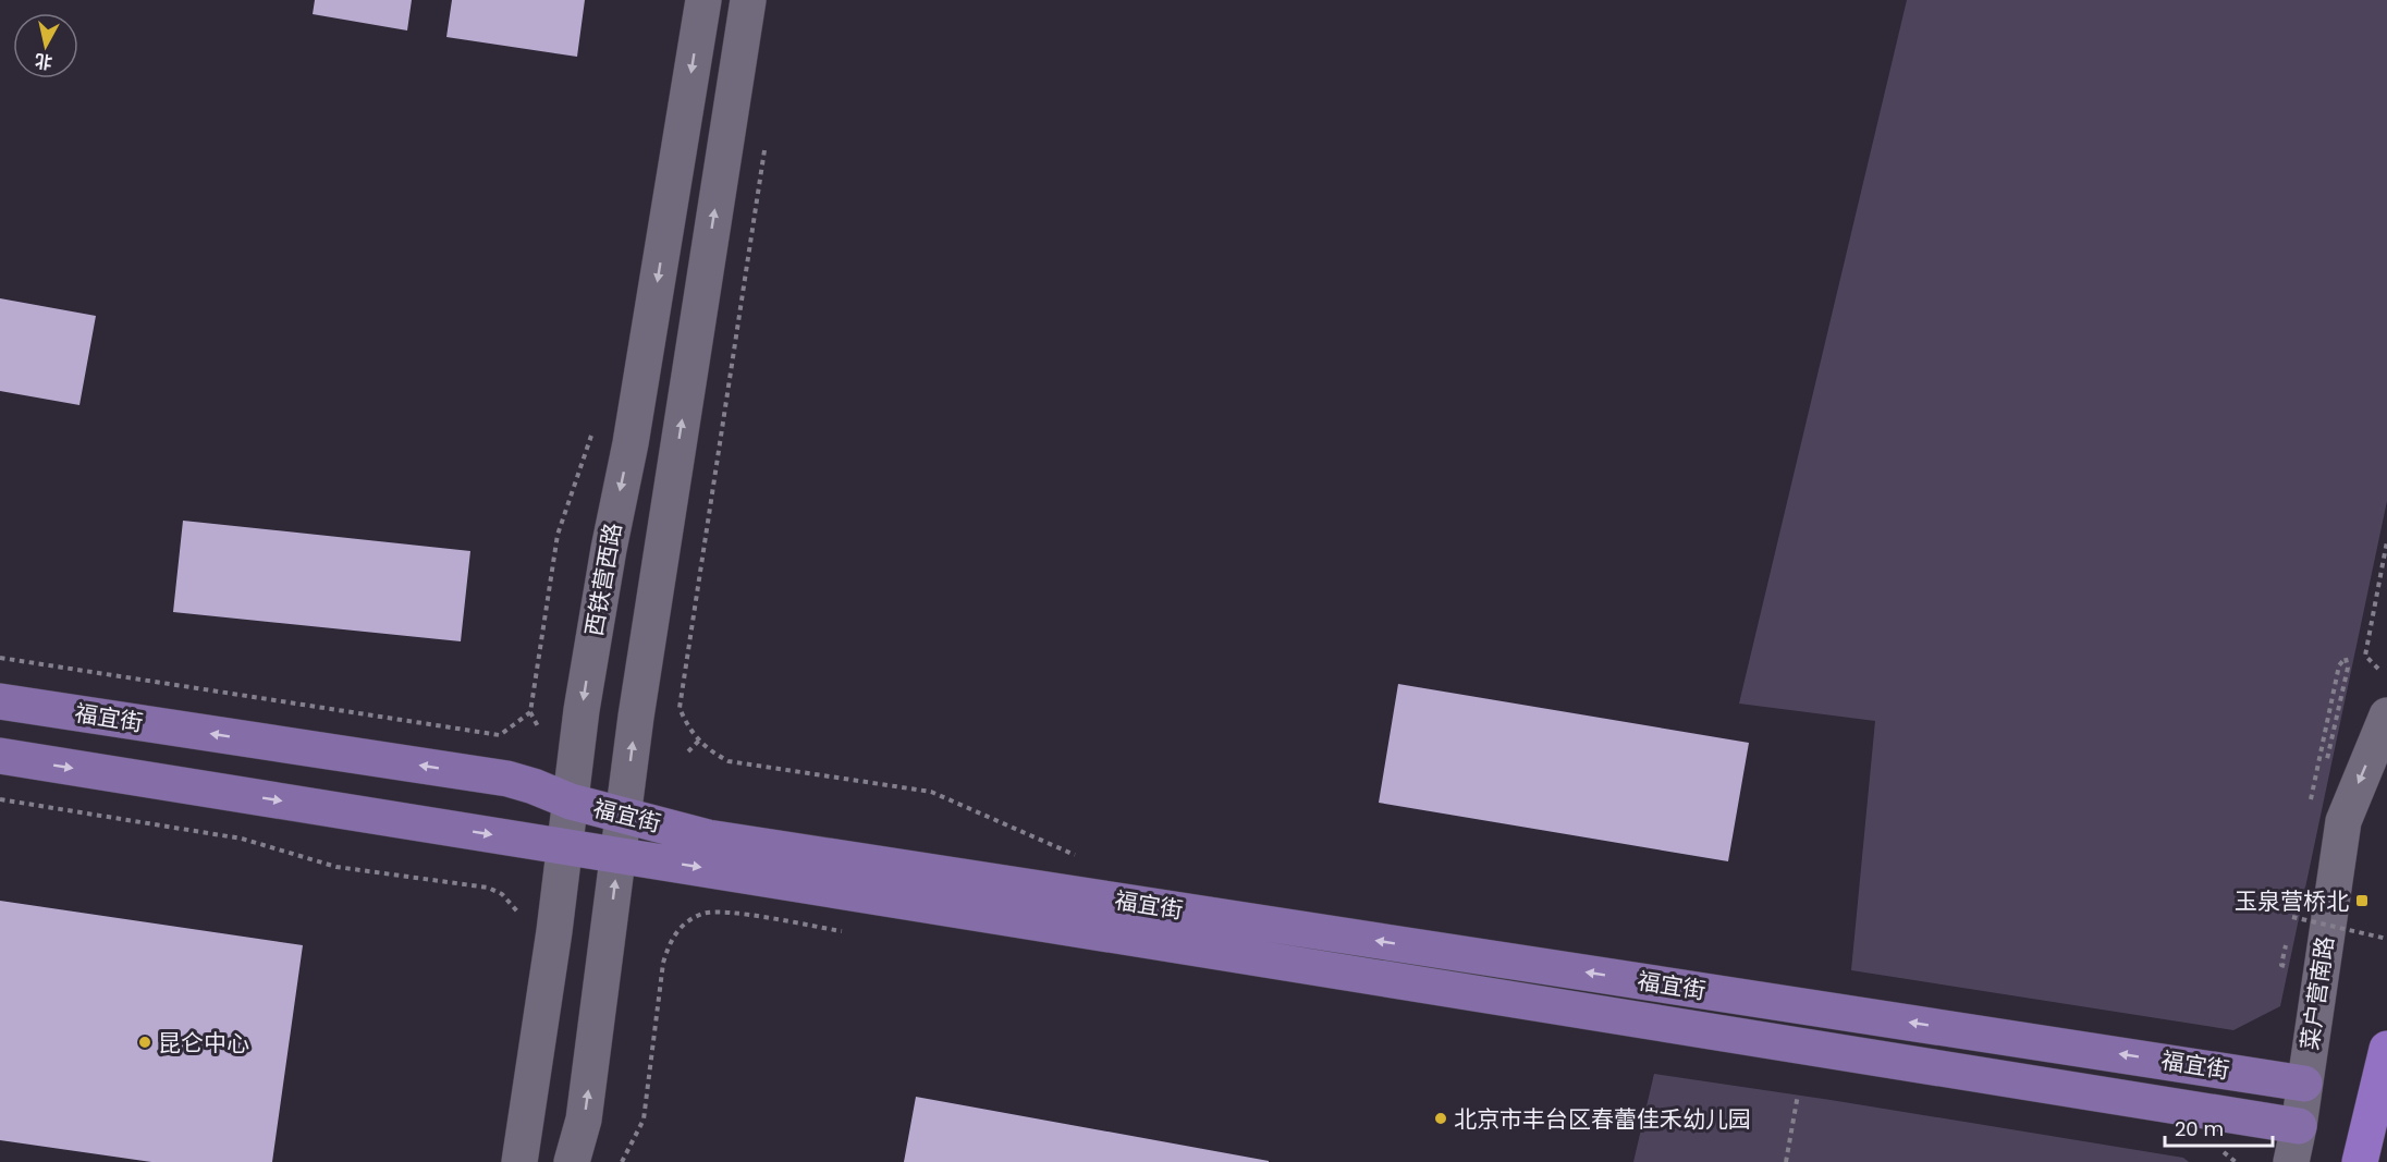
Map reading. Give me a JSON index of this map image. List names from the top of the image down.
{
  "streets": {
    "main road": ["福宜街"],
    "street": ["西铁营西路", "菜户营南路"]
  },
  "crossings": [
    ["西铁营西路", "福宜街"],
    ["福宜街", "菜户营南路"]
  ],
  "one_way": ["菜户营南路"],
  "places": {
    "transit": ["玉泉营桥北"],
    "other": ["昆仑中心", "北京市丰台区春蕾佳禾幼儿园"]
  },
  "scale_bar": "20 m",
  "north": "bottom"
}
